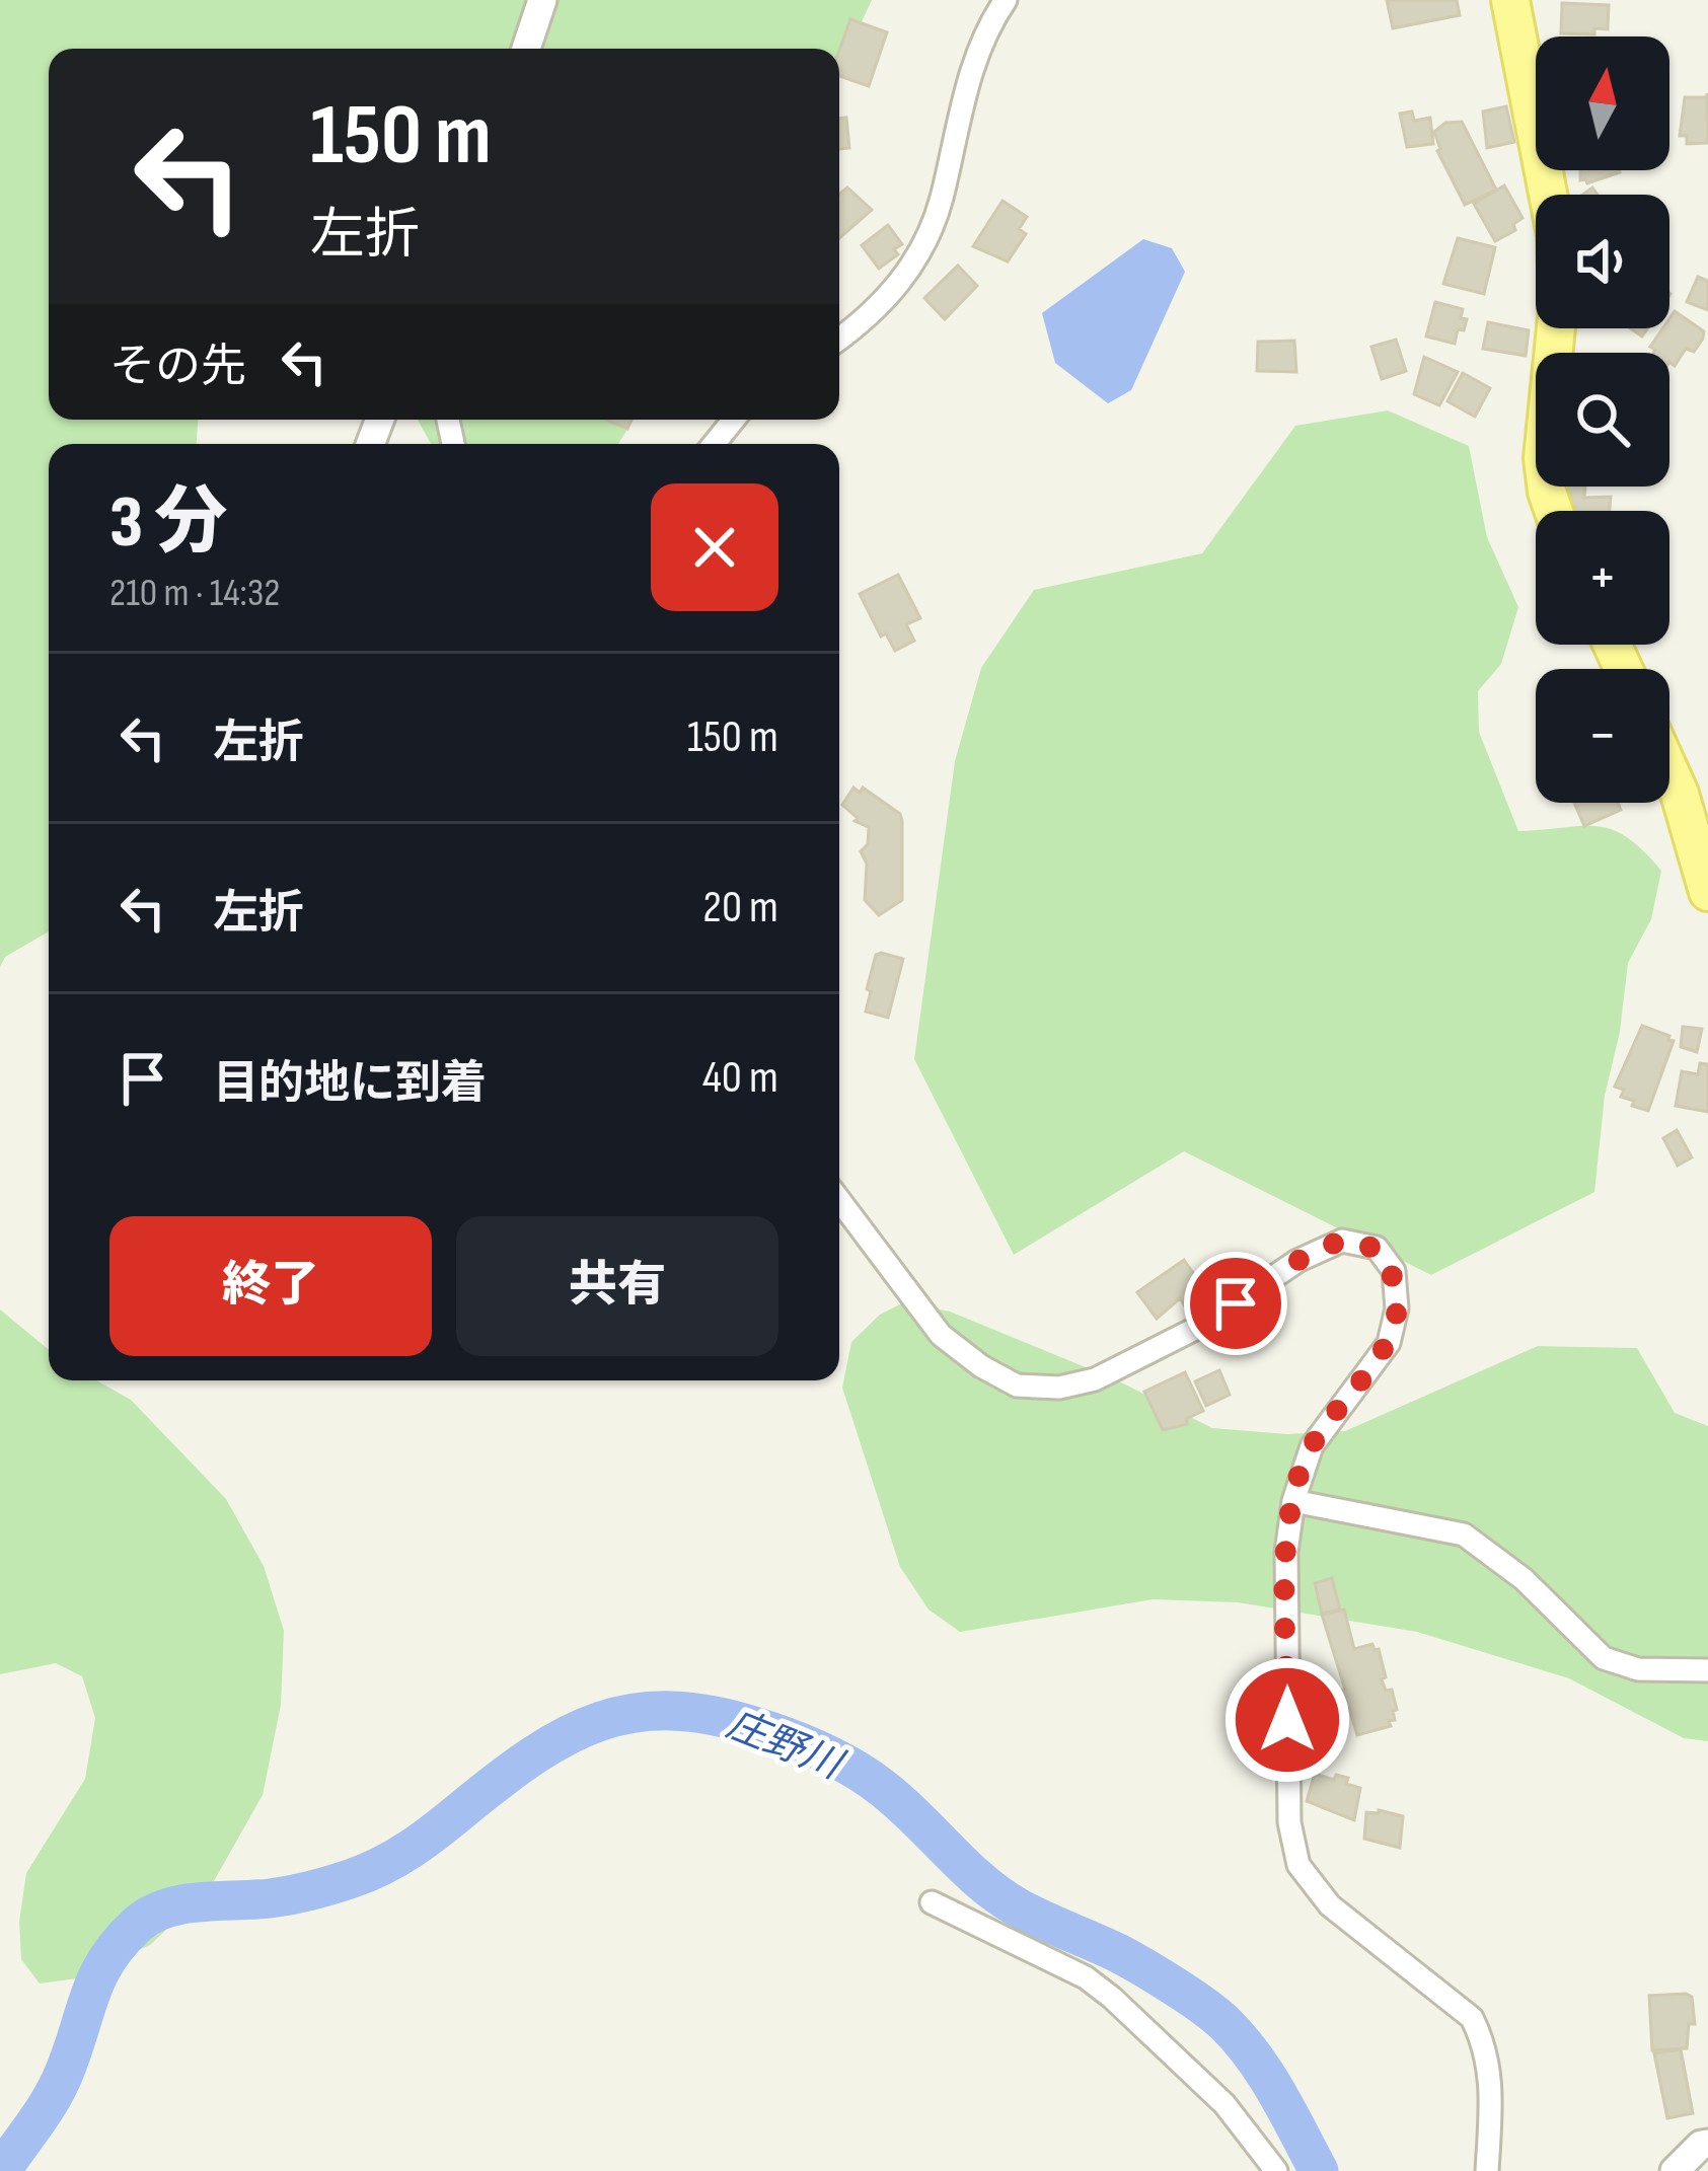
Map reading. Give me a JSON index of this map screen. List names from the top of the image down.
{
  "water": ["庄野川"],
  "north": "top",
  "page": {
    "map_buttons": ["+", "−"],
    "turn": ["150 m", "左折"],
    "then": "その先",
    "heading": ["3 分", "210 m · 14:32"],
    "list": [
      {
        "name": "左折",
        "value": "150 m"
      },
      {
        "name": "左折",
        "value": "20 m"
      },
      {
        "name": "目的地に到着",
        "value": "40 m"
      }
    ],
    "buttons": ["終了", "共有"]
  }
}
